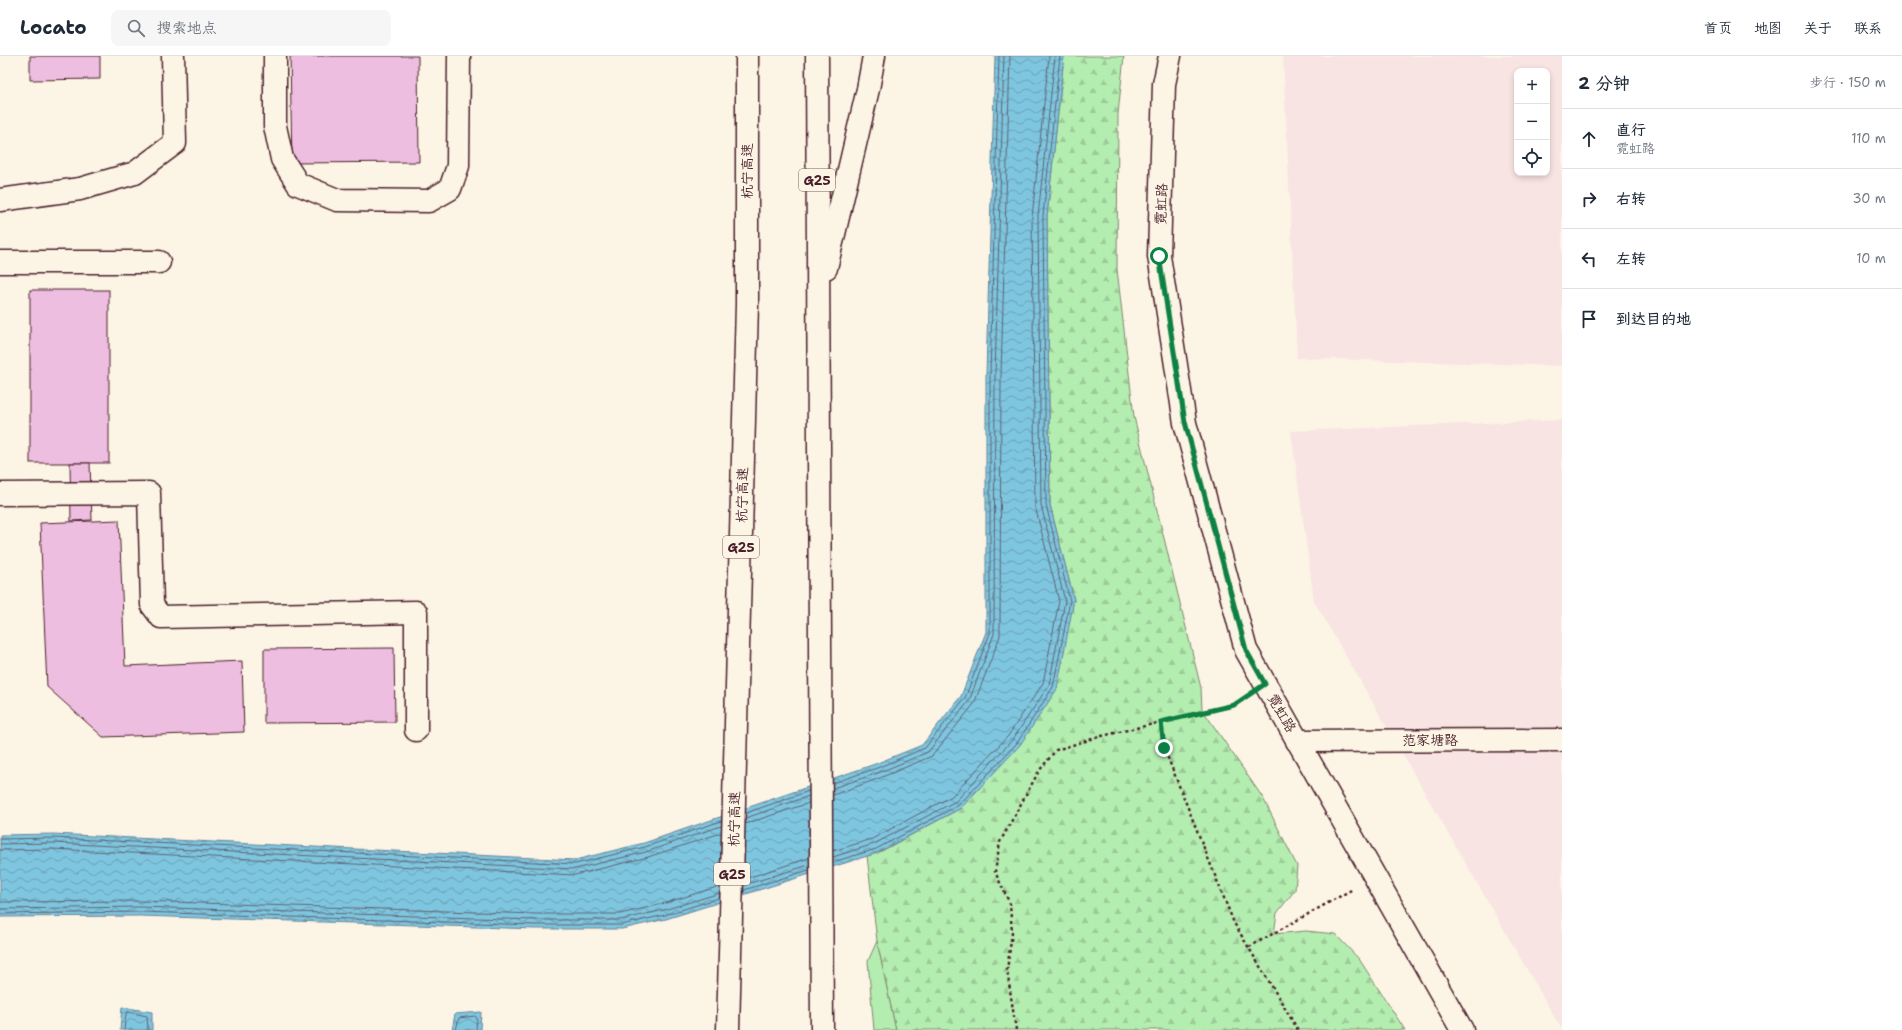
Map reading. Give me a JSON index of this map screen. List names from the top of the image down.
{
  "streets": {
    "main road": [
      "杭宁高速",
      "G25",
      "霓虹路",
      "范家塘路"
    ]
  },
  "crossings": [
    ["霓虹路", "范家塘路"]
  ],
  "page": {
    "header": "Locato",
    "search": "搜索地点",
    "nav": [
      "首页",
      "地图",
      "关于",
      "联系"
    ],
    "heading": ["2 分钟", "步行 · 150 m"],
    "map_buttons": ["+", "−"],
    "list": [
      ["直行", "霓虹路", "110 m"],
      ["右转", "30 m"],
      ["左转", "10 m"],
      "到达目的地"
    ]
  }
}
